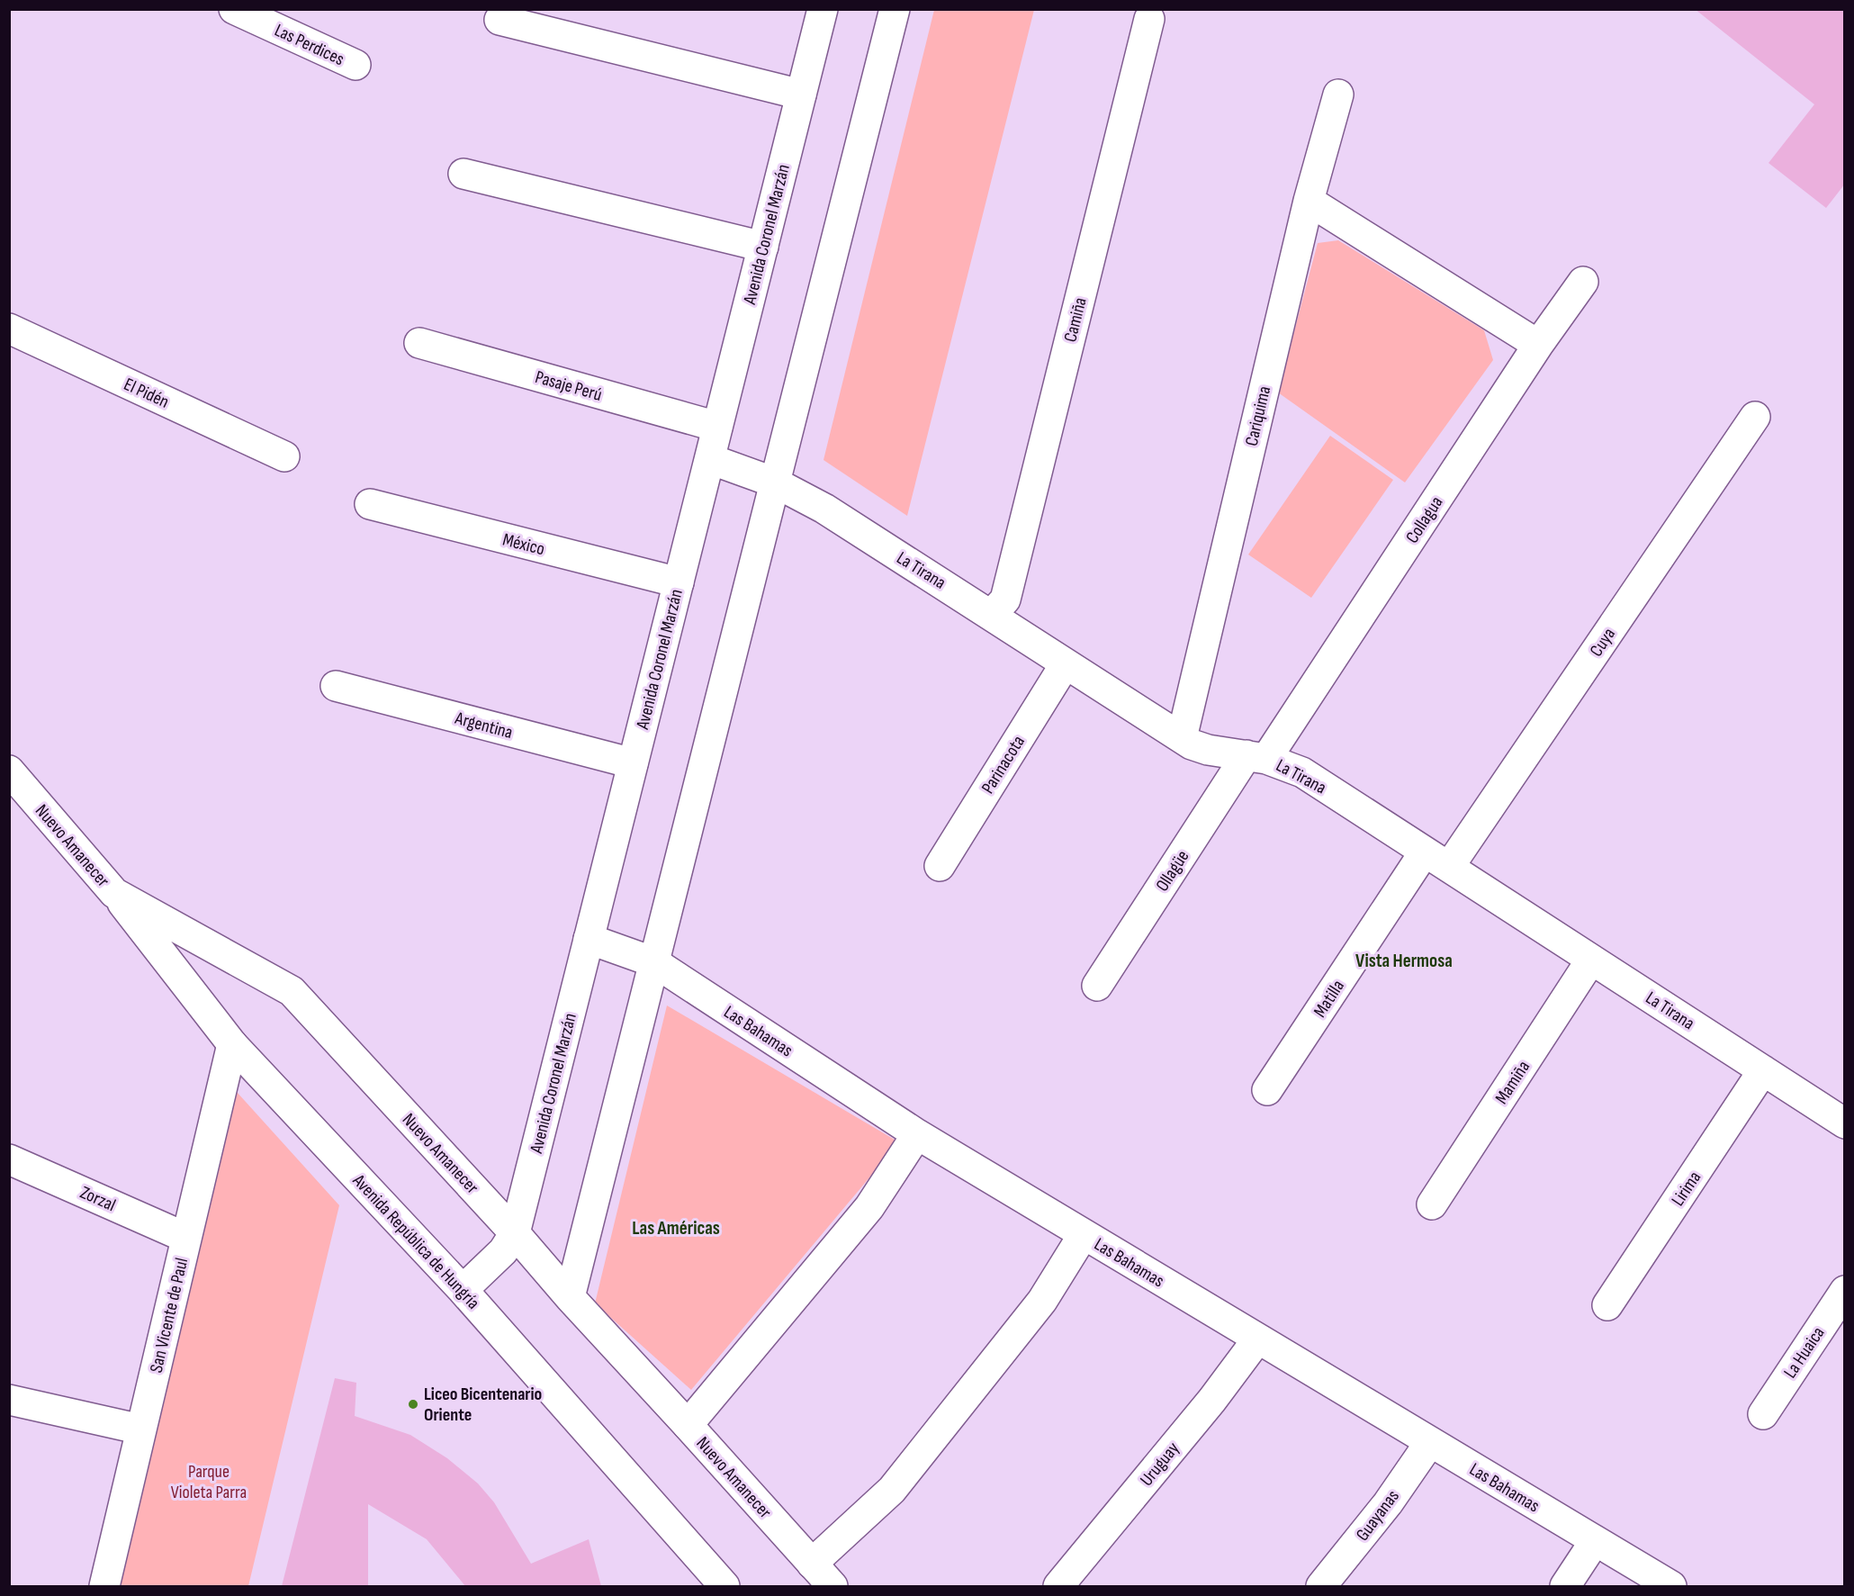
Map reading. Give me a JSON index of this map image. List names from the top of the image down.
{
  "streets": {
    "street": [
      "Las Perdices",
      "Avenida Coronel Marzán",
      "Camiña",
      "Pasaje Perú",
      "El Pidén",
      "Cariquima",
      "Collagua",
      "México",
      "La Tirana",
      "Cuya",
      "Argentina",
      "Parinacota",
      "Nuevo Amanecer",
      "Ollagüe",
      "Matilla",
      "Las Bahamas",
      "Mamiña",
      "Lirima",
      "Zorzal",
      "Avenida República de Hungría",
      "San Vicente de Paul",
      "La Huaica",
      "Uruguay",
      "Guayanas"
    ]
  },
  "crossings": [
    ["Avenida Coronel Marzán", "Pasaje Perú"],
    ["Avenida Coronel Marzán", "México"],
    ["Avenida Coronel Marzán", "La Tirana"],
    ["Avenida Coronel Marzán", "Argentina"],
    ["Avenida Coronel Marzán", "Nuevo Amanecer"],
    ["Avenida Coronel Marzán", "Las Bahamas"],
    ["Avenida Coronel Marzán", "Avenida República de Hungría"],
    ["Camiña", "La Tirana"],
    ["Cariquima", "La Tirana"],
    ["Collagua", "La Tirana"],
    ["Collagua", "Ollagüe"],
    ["La Tirana", "Cuya"],
    ["La Tirana", "Parinacota"],
    ["La Tirana", "Ollagüe"],
    ["La Tirana", "Matilla"],
    ["La Tirana", "Mamiña"],
    ["La Tirana", "Lirima"],
    ["Cuya", "Matilla"],
    ["Nuevo Amanecer", "Avenida República de Hungría"],
    ["Las Bahamas", "Uruguay"],
    ["Las Bahamas", "Guayanas"],
    ["Zorzal", "San Vicente de Paul"],
    ["Avenida República de Hungría", "San Vicente de Paul"]
  ],
  "districts": ["Vista Hermosa", "Las Américas"],
  "parks": ["Parque Violeta Parra"],
  "places": ["Liceo Bicentenario Oriente"]
}
